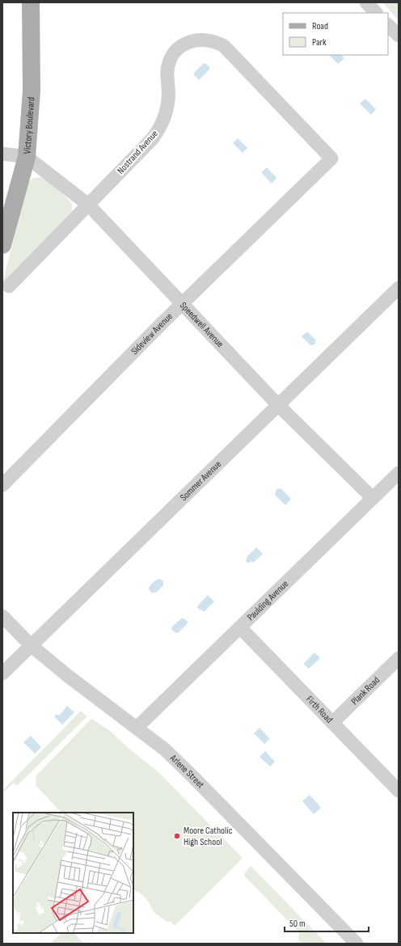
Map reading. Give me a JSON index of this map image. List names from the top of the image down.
{
  "streets": {
    "main road": ["Victory Boulevard"],
    "street": [
      "Nostrand Avenue",
      "Speedwell Avenue",
      "Sideview Avenue",
      "Sommer Avenue",
      "Paulding Avenue",
      "Plank Road",
      "Firth Road",
      "Arlene Street"
    ]
  },
  "crossings": [
    ["Victory Boulevard", "Speedwell Avenue"],
    ["Nostrand Avenue", "Speedwell Avenue"],
    ["Nostrand Avenue", "Sideview Avenue"],
    ["Speedwell Avenue", "Sideview Avenue"],
    ["Speedwell Avenue", "Sommer Avenue"],
    ["Speedwell Avenue", "Paulding Avenue"],
    ["Sommer Avenue", "Arlene Street"],
    ["Paulding Avenue", "Firth Road"],
    ["Paulding Avenue", "Arlene Street"],
    ["Plank Road", "Firth Road"]
  ],
  "places": ["Moore Catholic High School"],
  "legend": ["Road", "Park"],
  "scale_bar": "50 m"
}
